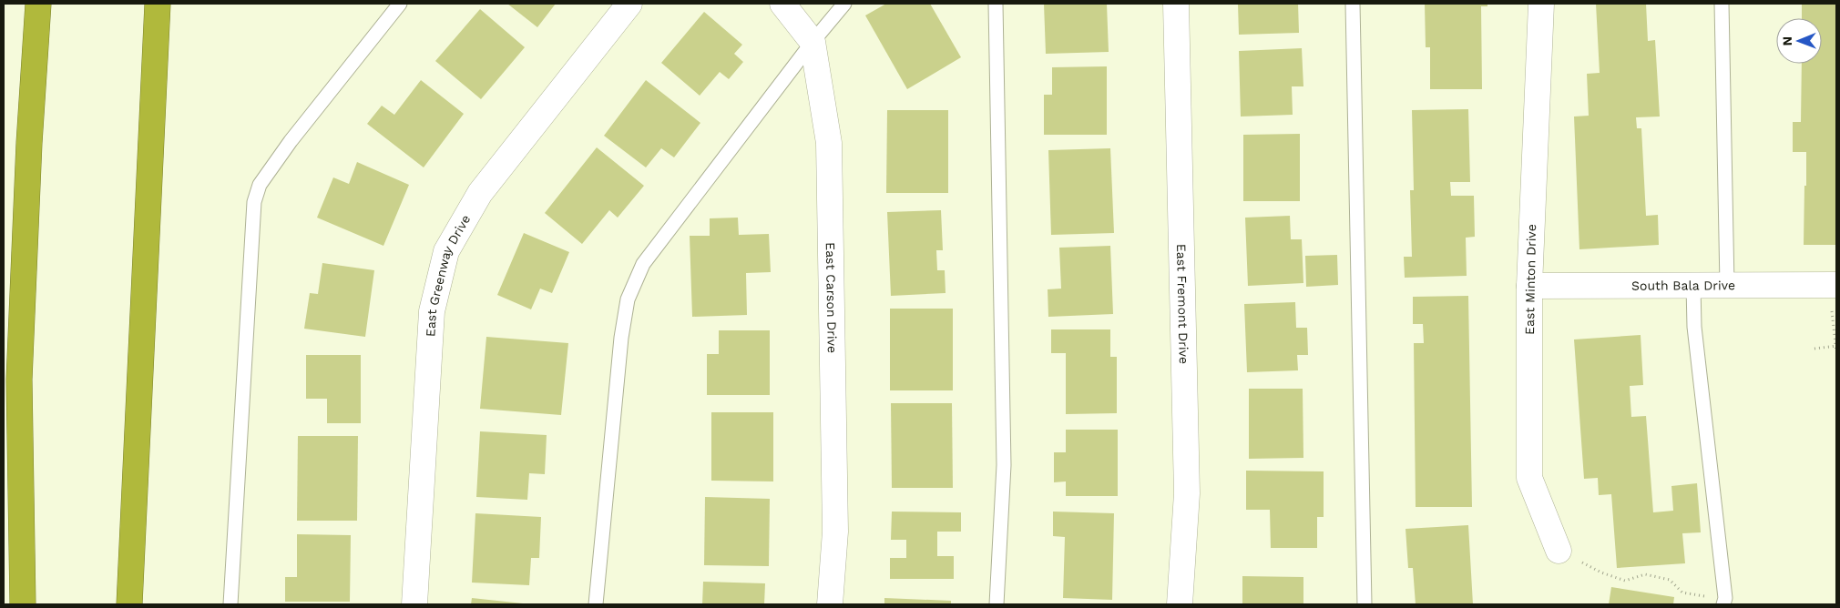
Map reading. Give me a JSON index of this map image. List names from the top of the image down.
{
  "streets": {
    "street": [
      "East Greenway Drive",
      "East Minton Drive",
      "South Bala Drive",
      "East Carson Drive",
      "East Fremont Drive"
    ]
  },
  "crossings": [
    ["East Minton Drive", "South Bala Drive"]
  ],
  "north": "left"
}
